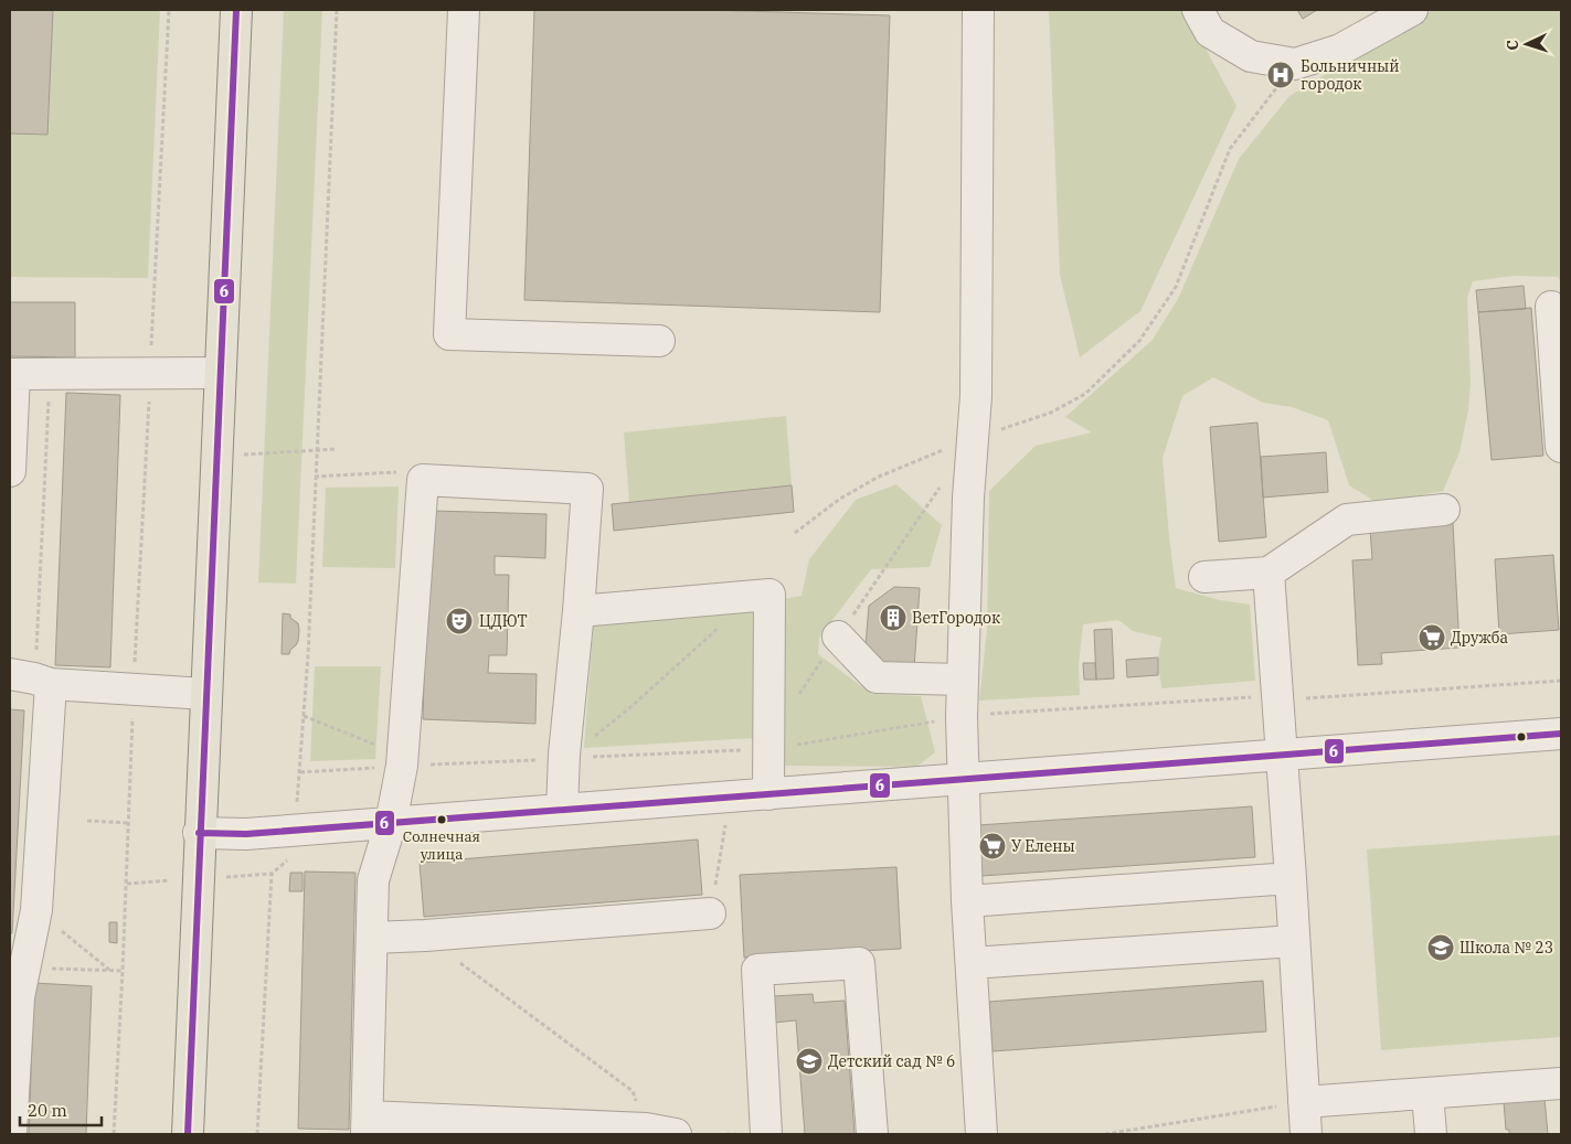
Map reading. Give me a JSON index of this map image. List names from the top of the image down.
{
  "places": {
    "hospital": ["Больничный городок"],
    "building": ["ВетГородок"],
    "theatre": ["ЦДЮТ"],
    "supermarket": ["Дружба", "У Елены"],
    "other": ["Солнечная улица"],
    "school or university": ["Школа № 23", "Детский сад № 6"]
  },
  "lines": ["transit line 6"],
  "scale_bar": "20 m",
  "north": "left"
}
